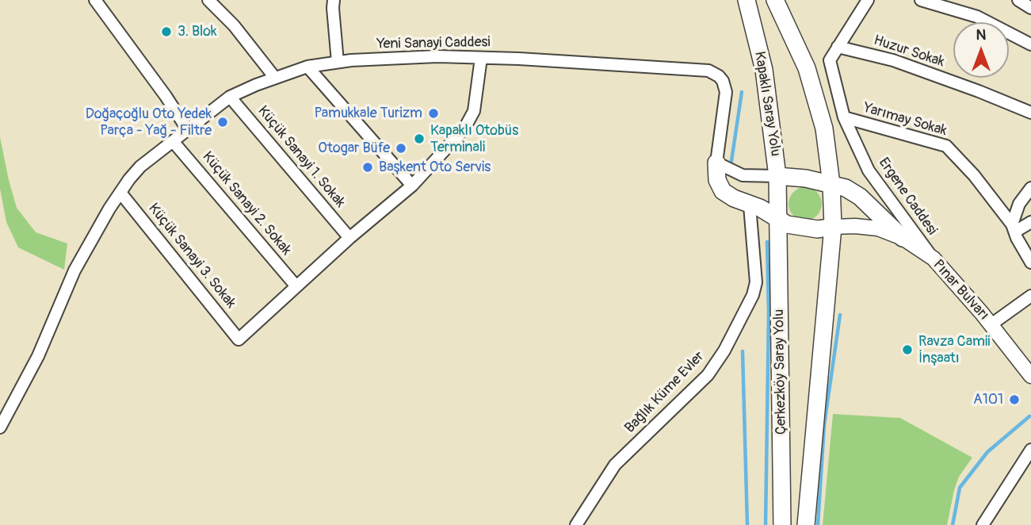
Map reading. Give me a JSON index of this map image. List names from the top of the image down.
{
  "streets": {
    "highway": ["Kapaklı Saray Yolu", "Çerkezköy Saray Yolu"],
    "main road": ["Pınar Bulvarı"],
    "street": [
      "Yeni Sanayi Caddesi",
      "Huzur Sokak",
      "Yarımay Sokak",
      "Küçük Sanayi 1. Sokak",
      "Ergene Caddesi",
      "Küçük Sanayi 2. Sokak",
      "Küçük Sanayi 3. Sokak",
      "Bağlık Küme Evler"
    ]
  },
  "crossings": [
    ["Yeni Sanayi Caddesi", "Küçük Sanayi 1. Sokak"],
    ["Yeni Sanayi Caddesi", "Küçük Sanayi 2. Sokak"],
    ["Yeni Sanayi Caddesi", "Küçük Sanayi 3. Sokak"],
    ["Huzur Sokak", "Ergene Caddesi"],
    ["Kapaklı Saray Yolu", "Çerkezköy Saray Yolu"],
    ["Yarımay Sokak", "Ergene Caddesi"],
    ["Ergene Caddesi", "Pınar Bulvarı"],
    ["Küçük Sanayi 2. Sokak", "Küçük Sanayi 3. Sokak"]
  ],
  "places": [
    "3. Blok",
    "Pamukkale Turizm",
    "Doğaçoğlu Oto Yedek Parça - Yağ - Filtre",
    "Kapaklı Otobüs Terminali",
    "Otogar Büfe",
    "Başkent Oto Servis",
    "Ravza Camii İnşaatı",
    "A101"
  ],
  "north": "top"
}
